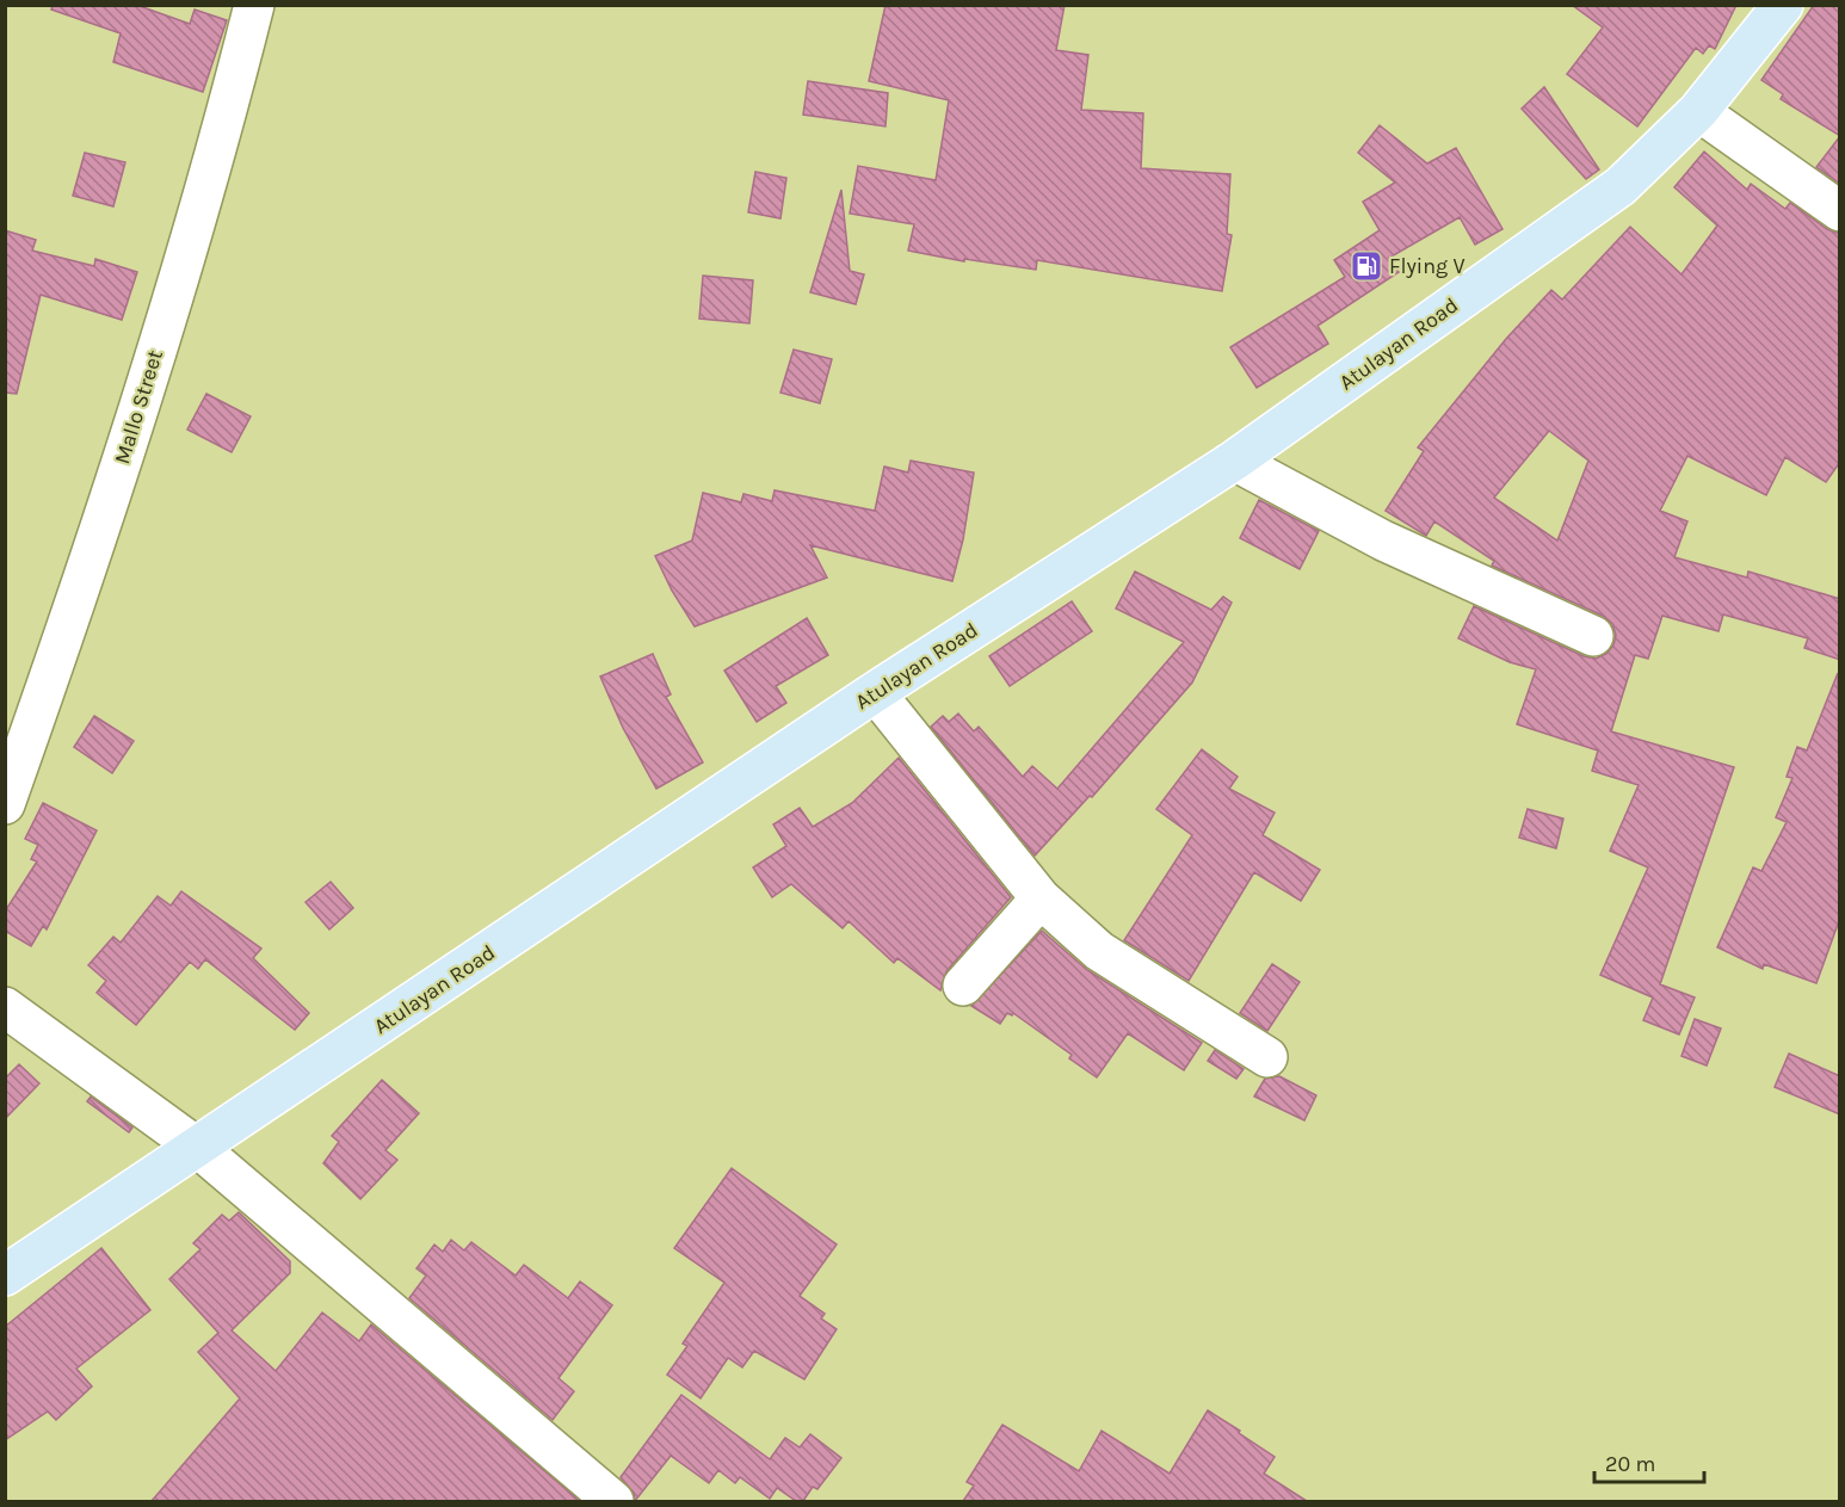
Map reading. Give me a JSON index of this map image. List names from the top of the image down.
{
  "streets": {
    "main road": ["Atulayan Road"],
    "street": ["Mallo Street"]
  },
  "places": {
    "fuel station": ["Flying V"]
  },
  "scale_bar": "20 m"
}
